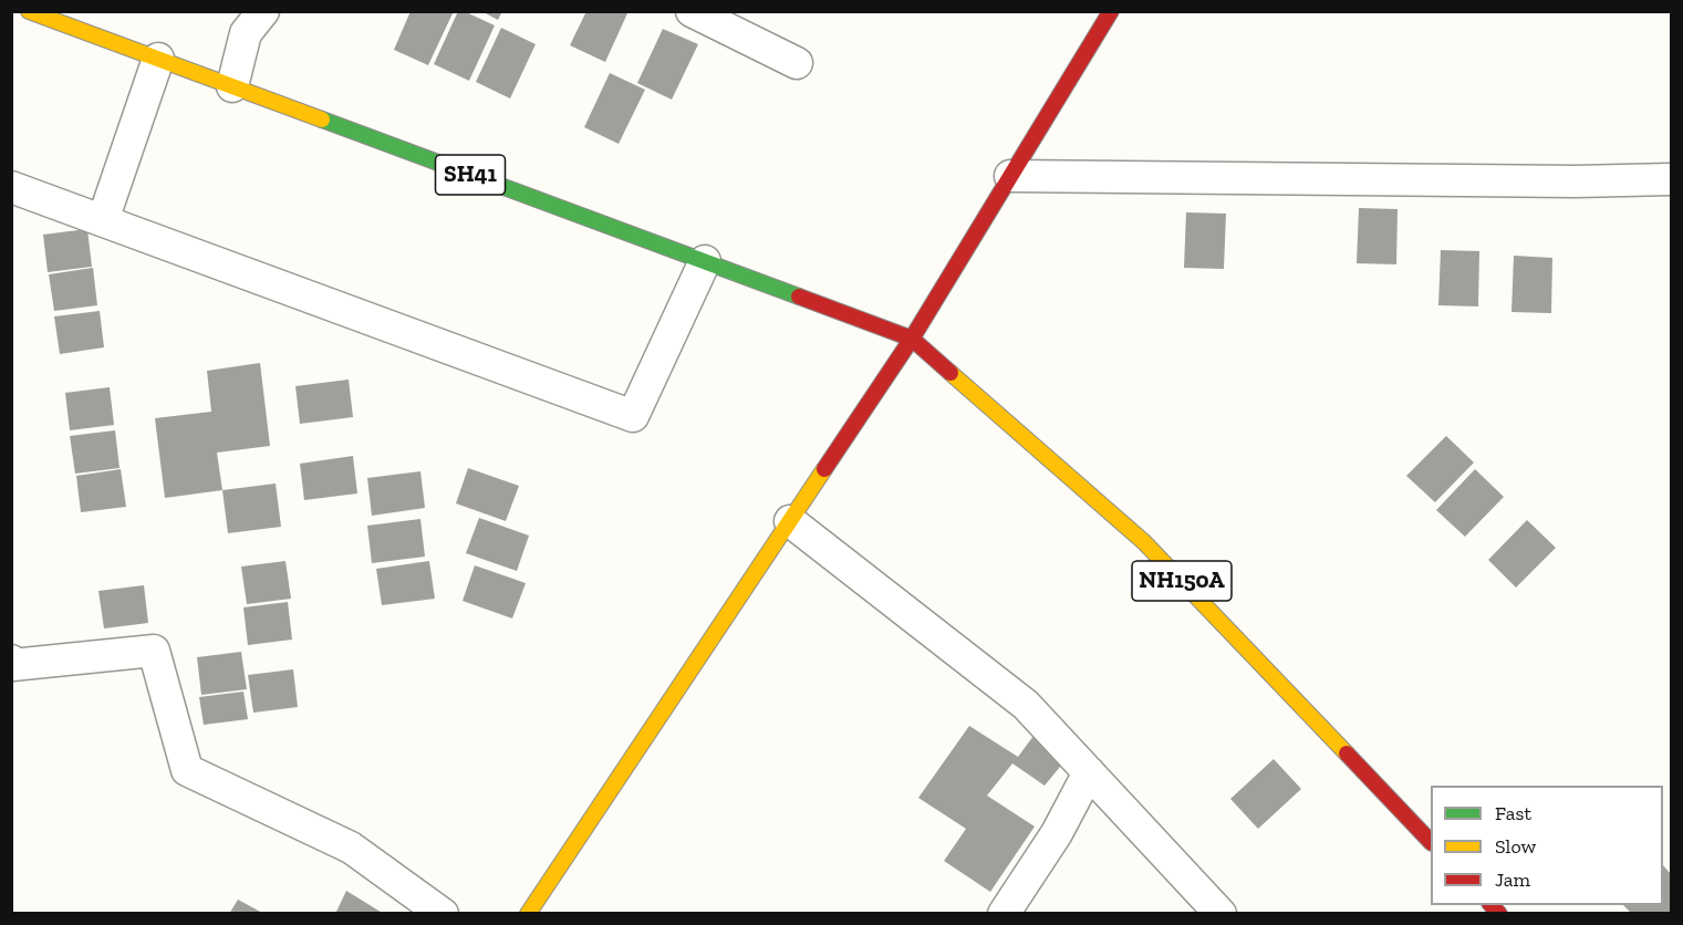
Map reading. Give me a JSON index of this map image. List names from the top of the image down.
{
  "streets": {
    "main road": ["SH41", "NH150A"]
  },
  "crossings": [
    ["SH41", "NH150A"]
  ],
  "legend": ["Fast", "Slow", "Jam"]
}
